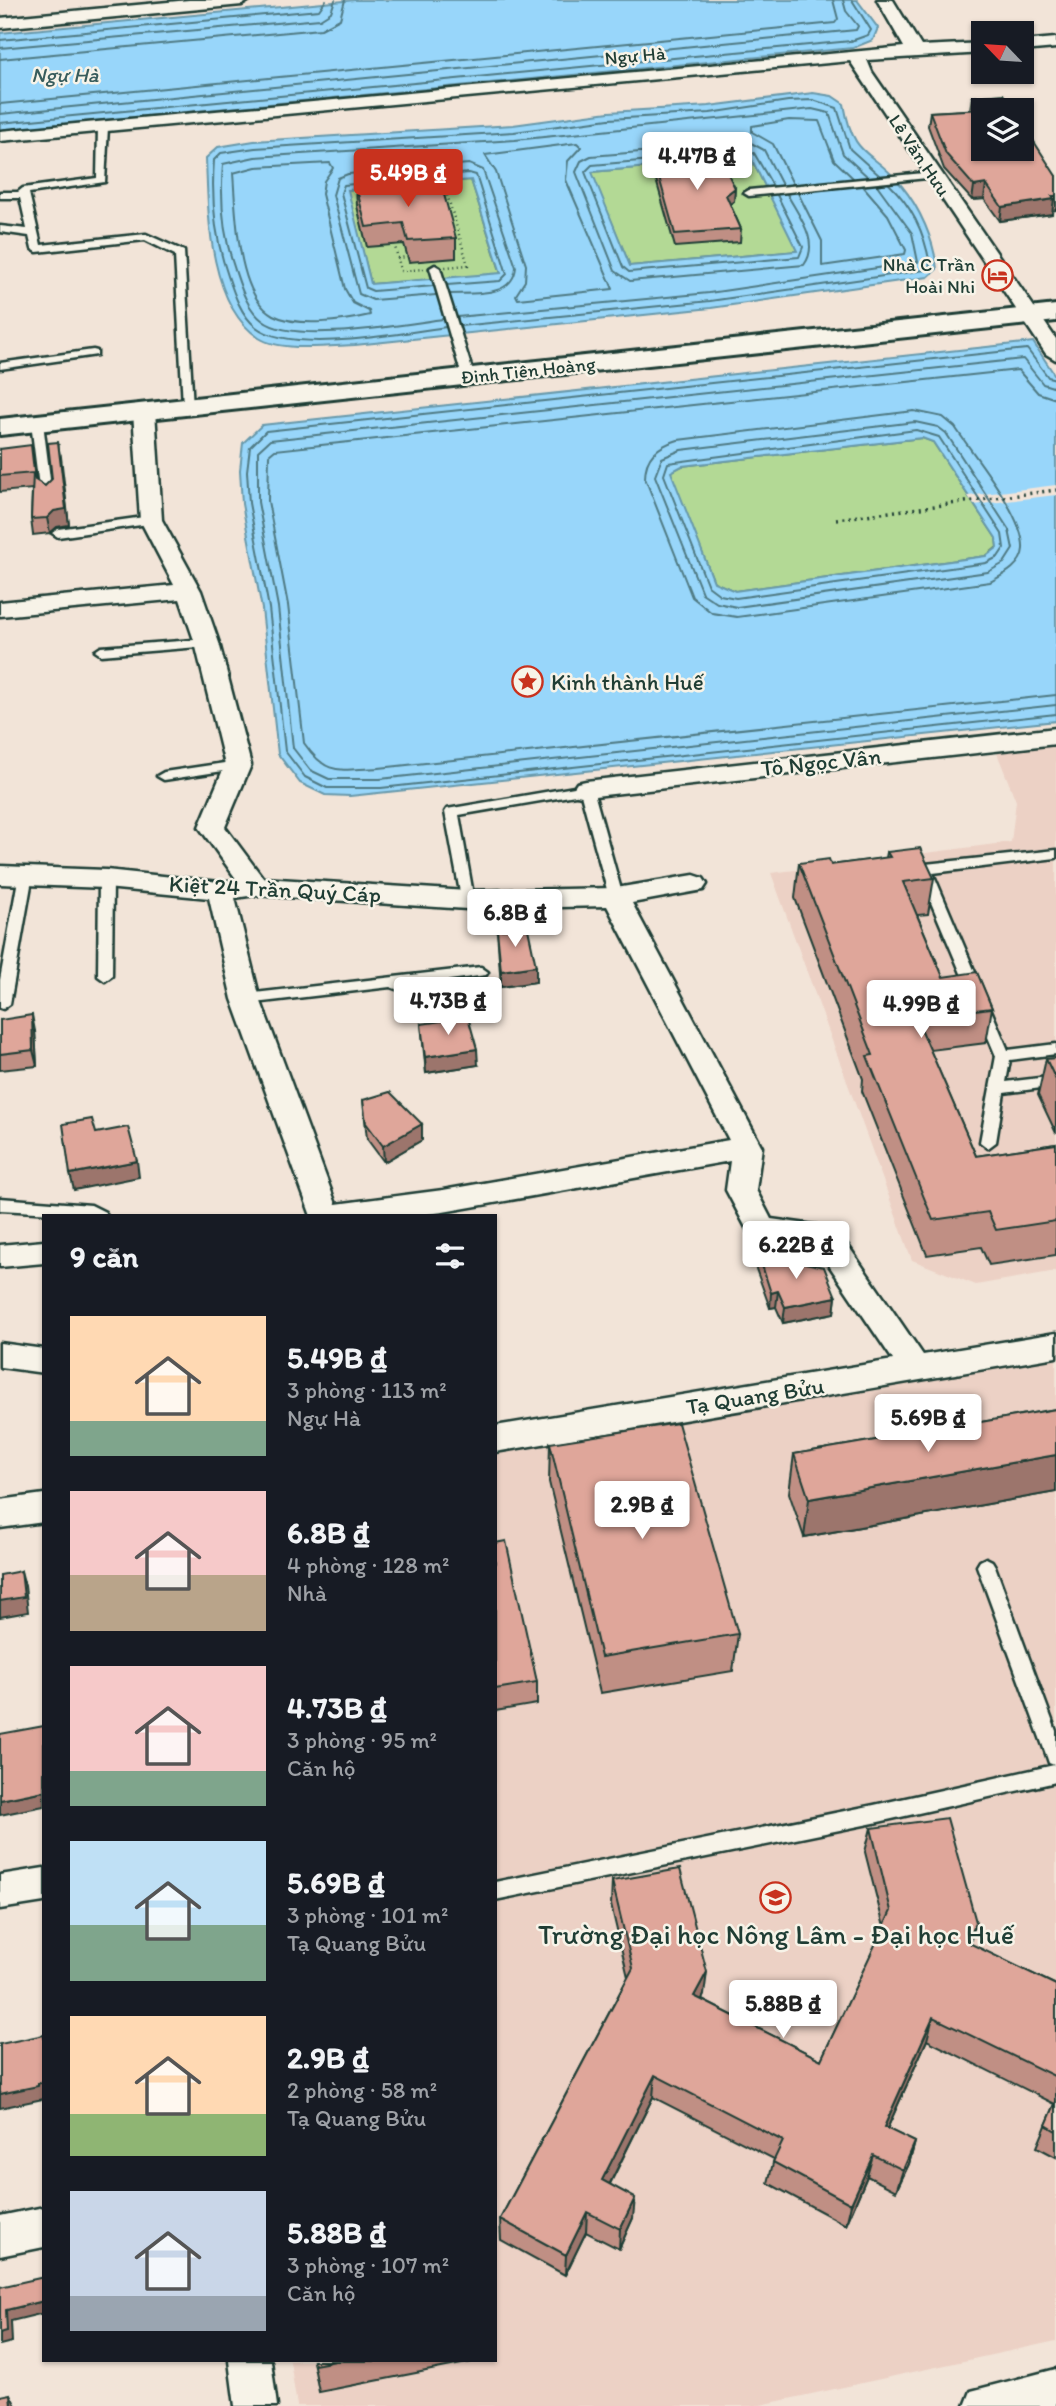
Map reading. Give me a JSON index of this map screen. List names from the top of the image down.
{
  "streets": {
    "main road": ["Đinh Tiên Hoàng"],
    "street": [
      "Ngự Hà",
      "Lê Văn Hưu",
      "Tô Ngọc Vân",
      "Kiệt 24 Trần Quý Cáp",
      "Tạ Quang Bửu"
    ]
  },
  "crossings": [
    ["Ngự Hà", "Lê Văn Hưu"],
    ["Lê Văn Hưu", "Đinh Tiên Hoàng"]
  ],
  "water": ["Ngự Hà"],
  "places": {
    "hotel": ["Nhà C Trần Hoài Nhi"],
    "place": ["Kinh thành Huế"],
    "school or university": ["Trường Đại học Nông Lâm - Đại học Huế"]
  },
  "north": "top left",
  "page": {
    "price": [
      "4.47B ₫",
      "5.49B ₫",
      "6.8B ₫",
      "4.73B ₫",
      "4.99B ₫",
      "6.22B ₫",
      "5.69B ₫",
      "2.9B ₫",
      "5.88B ₫"
    ],
    "heading": "9 căn",
    "list": [
      {
        "name": "5.49B ₫",
        "note": "3 phòng · 113 m² · Ngự Hà"
      },
      {
        "name": "6.8B ₫",
        "note": "4 phòng · 128 m² · Nhà"
      },
      {
        "name": "4.73B ₫",
        "note": "3 phòng · 95 m² · Căn hộ"
      },
      {
        "name": "5.69B ₫",
        "note": "3 phòng · 101 m² · Tạ Quang Bửu"
      },
      {
        "name": "2.9B ₫",
        "note": "2 phòng · 58 m² · Tạ Quang Bửu"
      },
      {
        "name": "5.88B ₫",
        "note": "3 phòng · 107 m² · Căn hộ"
      }
    ]
  }
}
